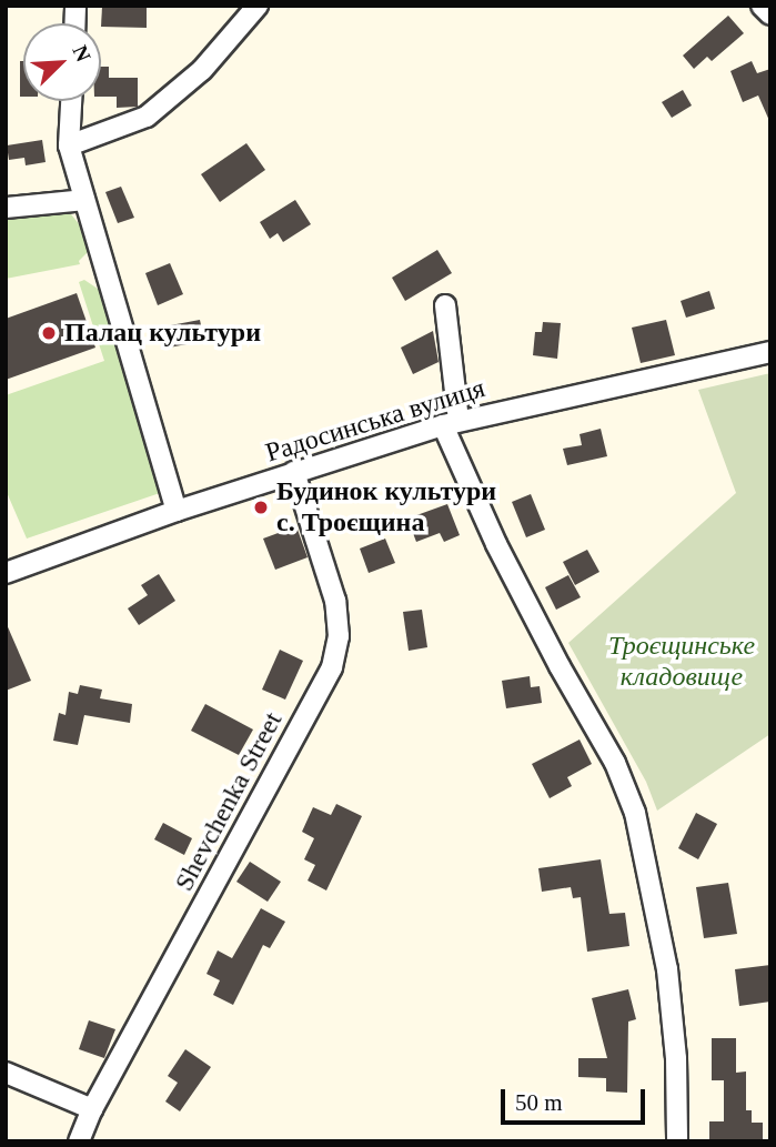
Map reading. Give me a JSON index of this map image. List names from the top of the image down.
{
  "streets": {
    "street": ["Радосинська вулиця", "Shevchenka Street"]
  },
  "crossings": [
    ["Радосинська вулиця", "Shevchenka Street"]
  ],
  "parks": ["Троєщинське кладовище"],
  "places": ["Палац культури", "Будинок культури с. Троєщина"],
  "scale_bar": "50 m",
  "north": "top right"
}
